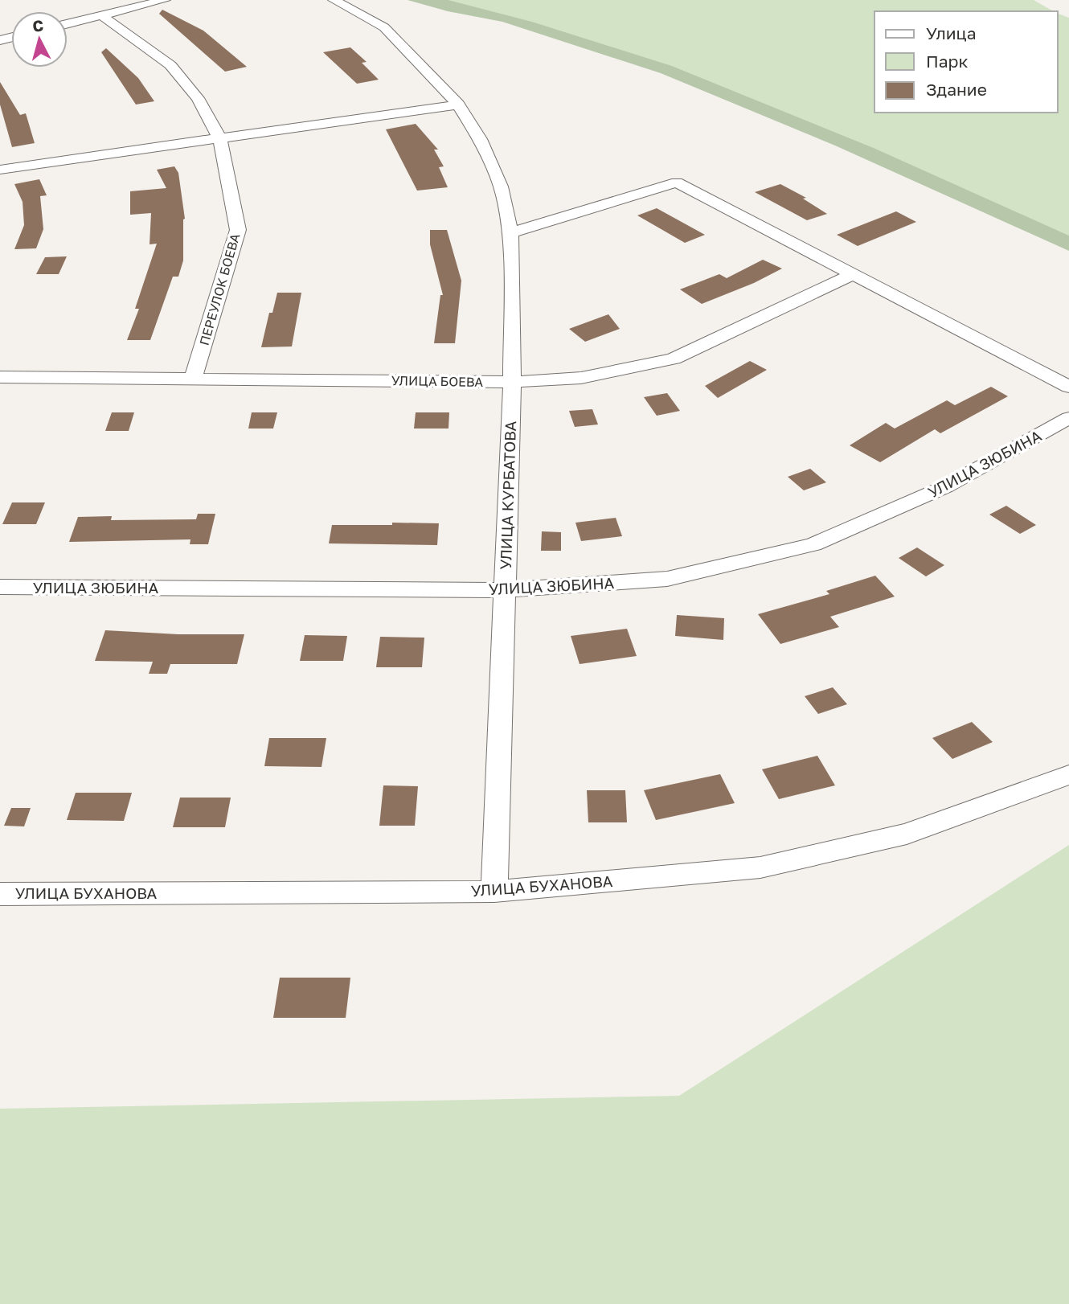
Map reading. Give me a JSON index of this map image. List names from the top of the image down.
{
  "streets": {
    "street": [
      "ПЕРЕУЛОК БОЕВА",
      "УЛИЦА БОЕВА",
      "УЛИЦА ЗЮБИНА",
      "УЛИЦА КУРБАТОВА",
      "УЛИЦА БУХАНОВА"
    ]
  },
  "crossings": [
    ["ПЕРЕУЛОК БОЕВА", "УЛИЦА БОЕВА"],
    ["УЛИЦА БОЕВА", "УЛИЦА КУРБАТОВА"],
    ["УЛИЦА ЗЮБИНА", "УЛИЦА КУРБАТОВА"],
    ["УЛИЦА КУРБАТОВА", "УЛИЦА БУХАНОВА"]
  ],
  "legend": ["Улица", "Парк", "Здание"],
  "north": "top"
}
